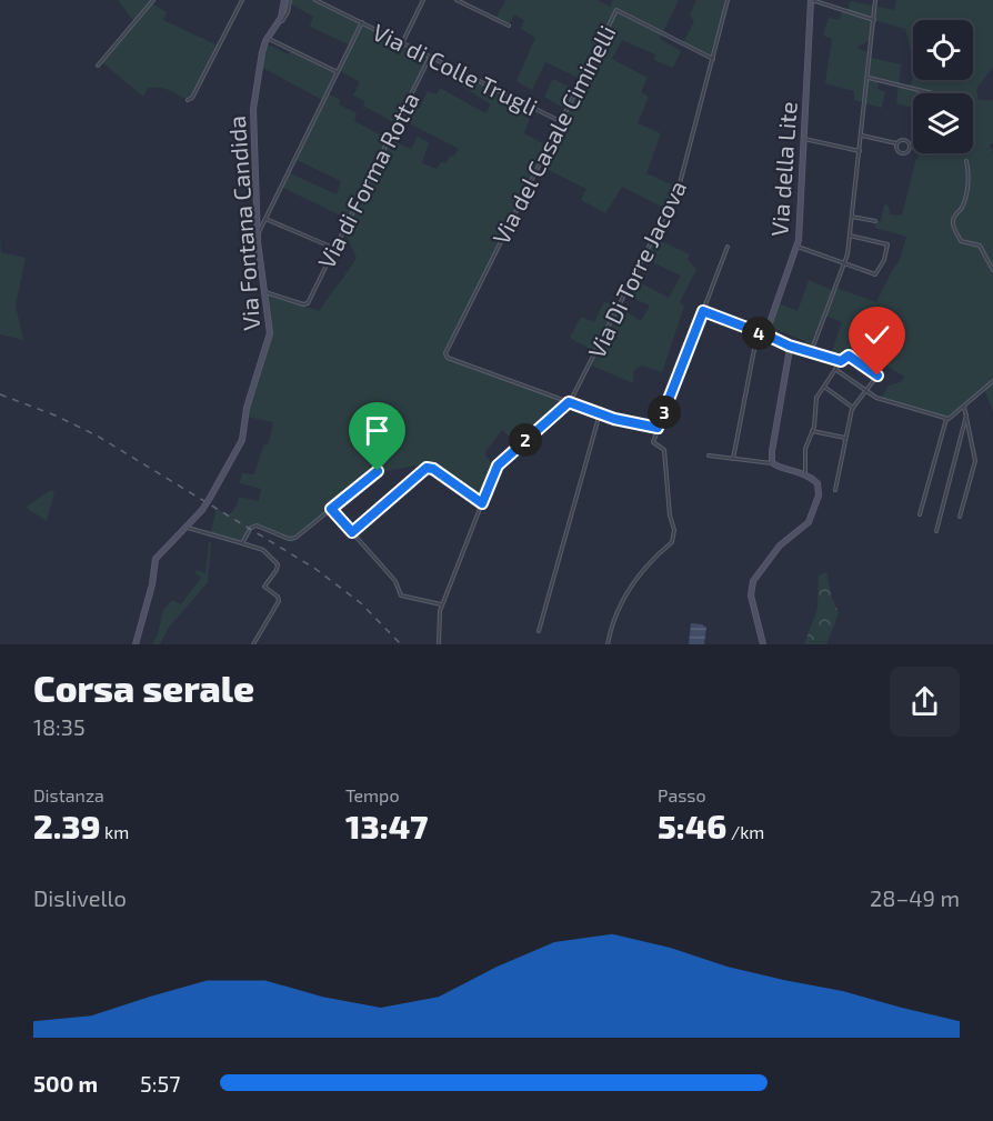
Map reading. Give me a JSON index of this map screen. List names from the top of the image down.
{
  "streets": {
    "street": [
      "Via di Colle Trugli",
      "Via del Casale Ciminelli",
      "Via della Lite",
      "Via di Forma Rotta",
      "Via Fontana Candida",
      "Via Di Torre Jacova"
    ]
  },
  "crossings": [
    ["Via di Colle Trugli", "Via del Casale Ciminelli"],
    ["Via di Colle Trugli", "Via di Forma Rotta"],
    ["Via del Casale Ciminelli", "Via Di Torre Jacova"],
    ["Via di Forma Rotta", "Via Fontana Candida"]
  ],
  "page": {
    "pins": ["4", "3", "2"],
    "heading": ["Corsa serale", "18:35"],
    "stats": [
      ["Distanza", "2.39 km"],
      ["Tempo", "13:47"],
      ["Passo", "5:46 /km"]
    ],
    "chart": ["Dislivello", "28–49 m"],
    "list": [
      {
        "name": "500 m",
        "note": "5:57"
      }
    ]
  }
}
